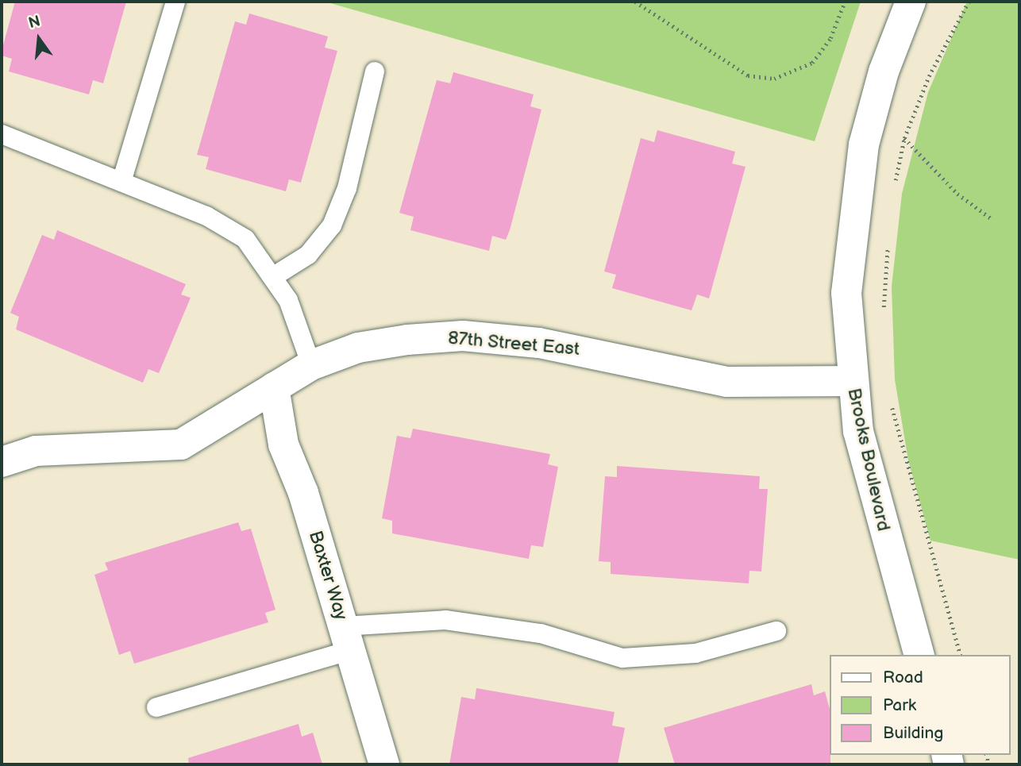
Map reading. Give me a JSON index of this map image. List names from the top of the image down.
{
  "streets": {
    "street": ["87th Street East", "Brooks Boulevard", "Baxter Way"]
  },
  "crossings": [
    ["87th Street East", "Brooks Boulevard"],
    ["87th Street East", "Baxter Way"]
  ],
  "legend": ["Road", "Park", "Building"],
  "north": "top"
}
